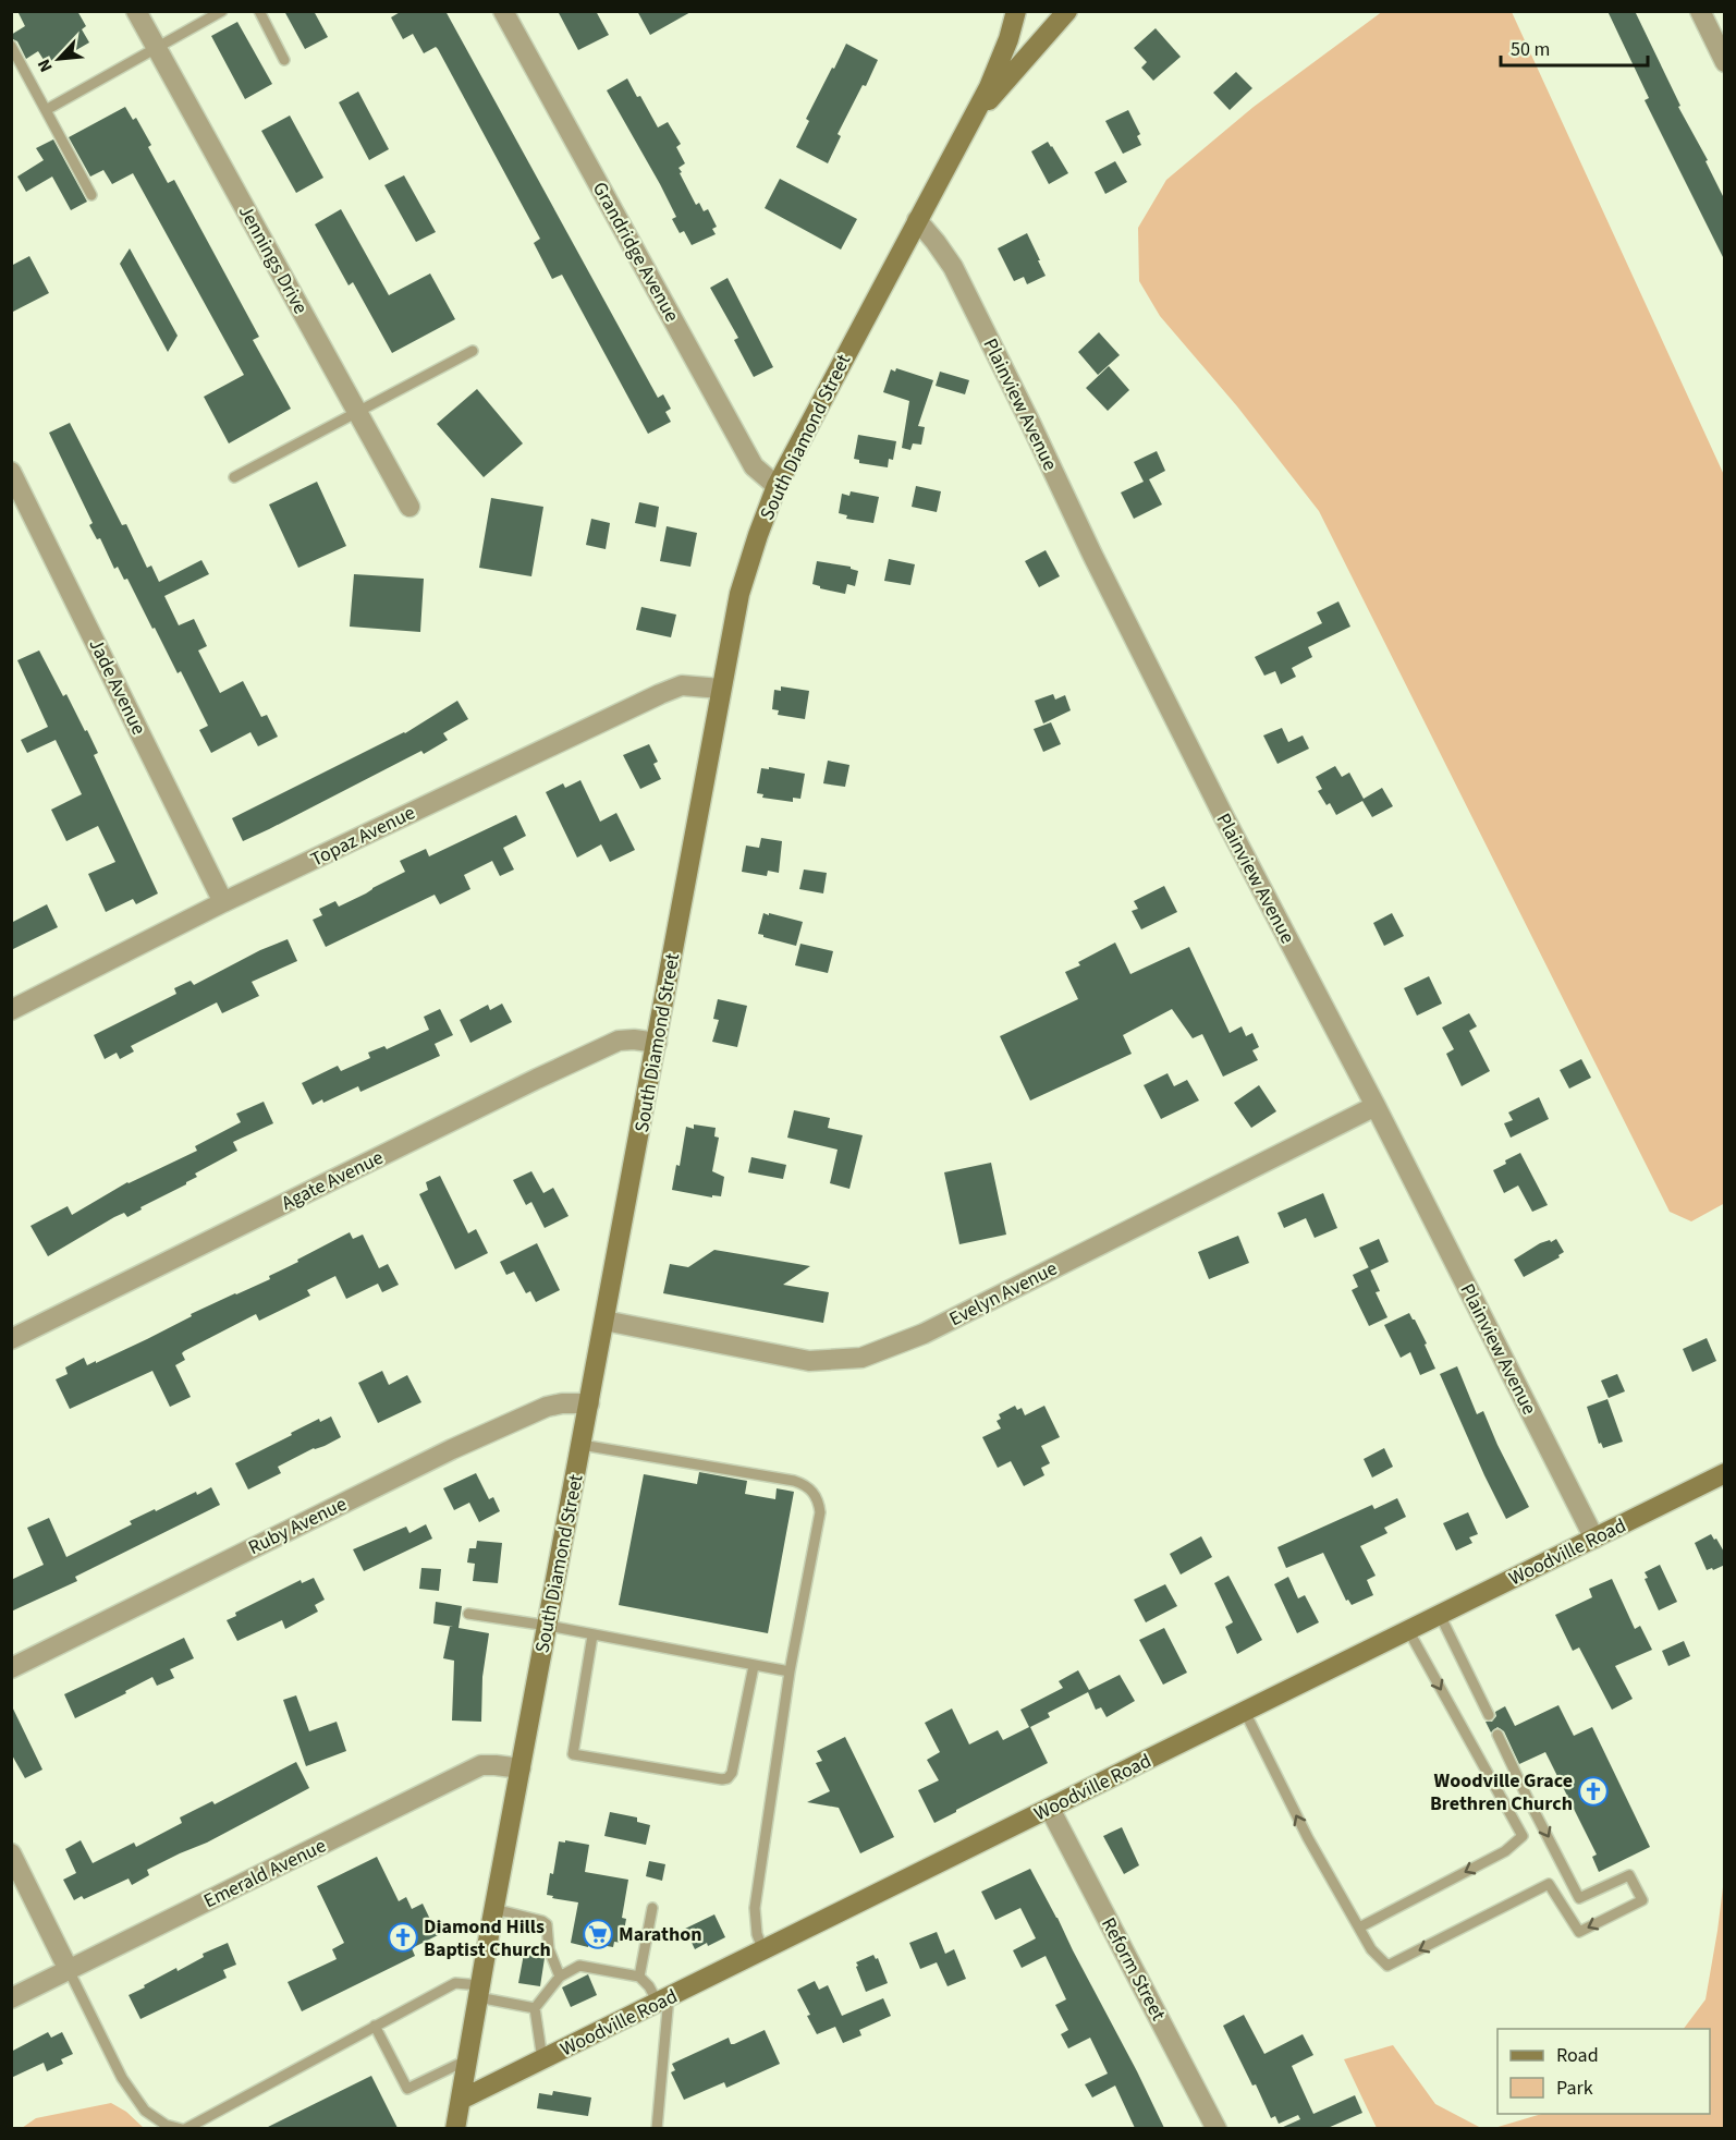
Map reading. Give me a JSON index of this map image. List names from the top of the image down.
{
  "streets": {
    "street": [
      "Grandridge Avenue",
      "Jennings Drive",
      "Plainview Avenue",
      "South Diamond Street",
      "Jade Avenue",
      "Topaz Avenue",
      "Agate Avenue",
      "Evelyn Avenue",
      "Ruby Avenue",
      "Woodville Road",
      "Emerald Avenue",
      "Reform Street"
    ]
  },
  "crossings": [
    ["Grandridge Avenue", "South Diamond Street"],
    ["Plainview Avenue", "South Diamond Street"],
    ["Plainview Avenue", "Evelyn Avenue"],
    ["Plainview Avenue", "Woodville Road"],
    ["South Diamond Street", "Topaz Avenue"],
    ["South Diamond Street", "Agate Avenue"],
    ["South Diamond Street", "Evelyn Avenue"],
    ["South Diamond Street", "Ruby Avenue"],
    ["South Diamond Street", "Woodville Road"],
    ["South Diamond Street", "Emerald Avenue"],
    ["Jade Avenue", "Topaz Avenue"],
    ["Woodville Road", "Reform Street"]
  ],
  "places": {
    "church": ["Woodville Grace Brethren Church", "Diamond Hills Baptist Church"],
    "supermarket": ["Marathon"]
  },
  "legend": ["Road", "Park"],
  "scale_bar": "50 m",
  "north": "bottom left"
}
